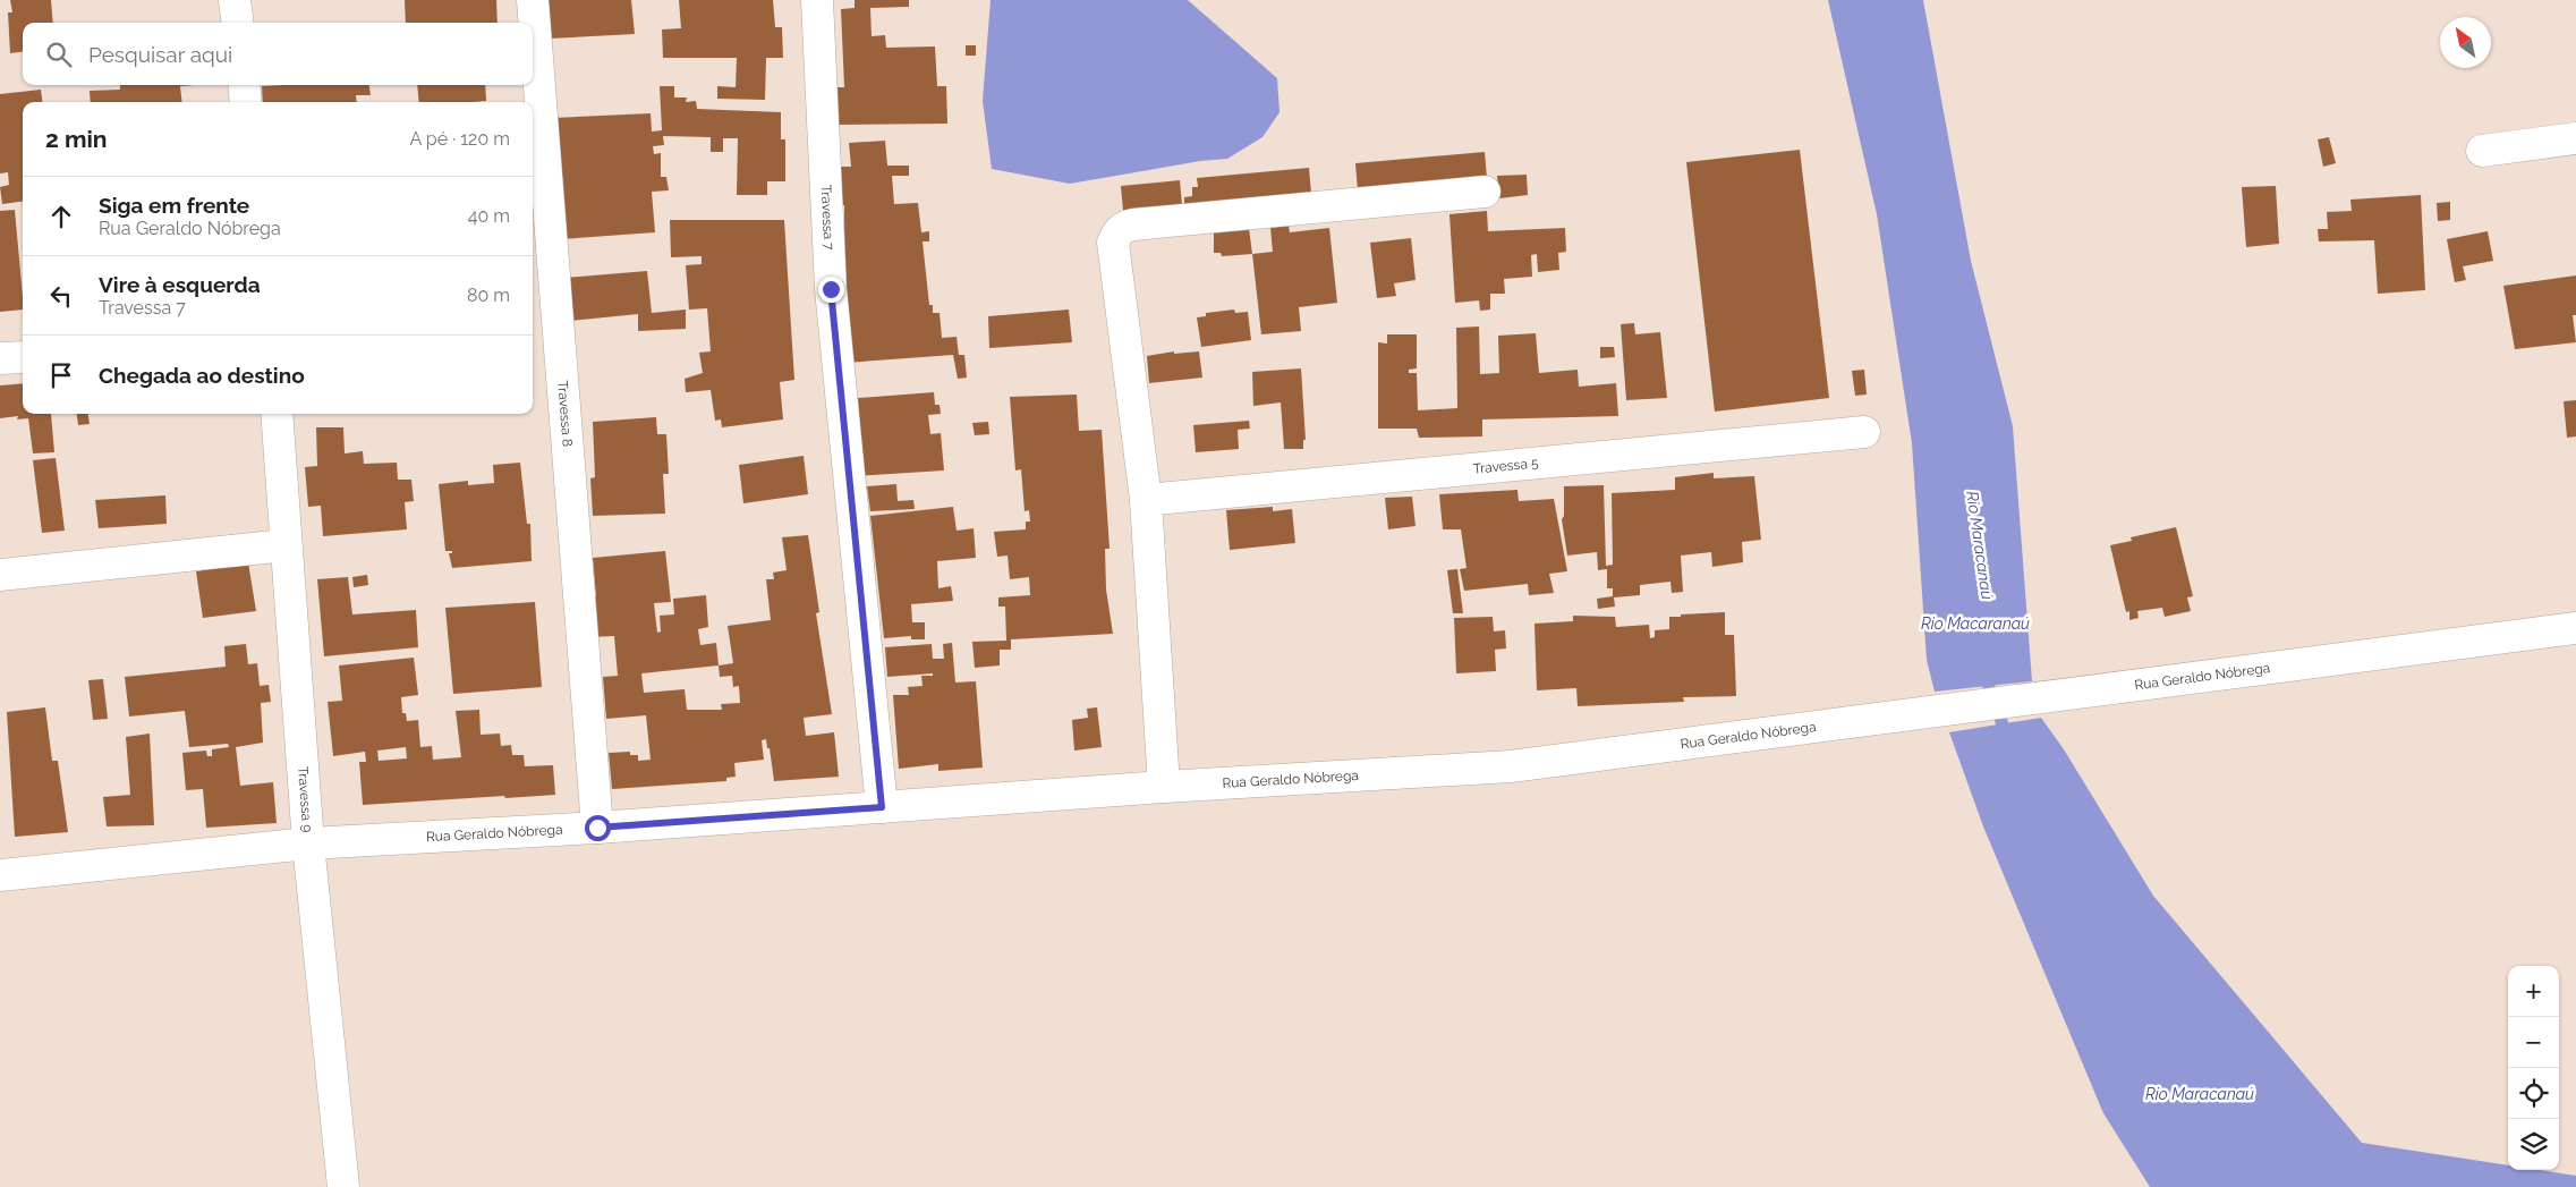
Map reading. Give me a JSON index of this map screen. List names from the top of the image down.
{
  "streets": {
    "street": [
      "Travessa 7",
      "Travessa 8",
      "Travessa 5",
      "Rua Geraldo Nóbrega",
      "Travessa 9"
    ]
  },
  "crossings": [
    ["Travessa 7", "Rua Geraldo Nóbrega"],
    ["Travessa 8", "Rua Geraldo Nóbrega"],
    ["Rua Geraldo Nóbrega", "Travessa 9"]
  ],
  "water": ["Rio Maracanaú", "Rio Macaranaú"],
  "north": "top left",
  "page": {
    "search": "Pesquisar aqui",
    "heading": ["2 min", "A pé · 120 m"],
    "list": [
      ["Siga em frente", "Rua Geraldo Nóbrega", "40 m"],
      ["Vire à esquerda", "Travessa 7", "80 m"],
      "Chegada ao destino"
    ],
    "map_buttons": ["+", "−"]
  }
}
